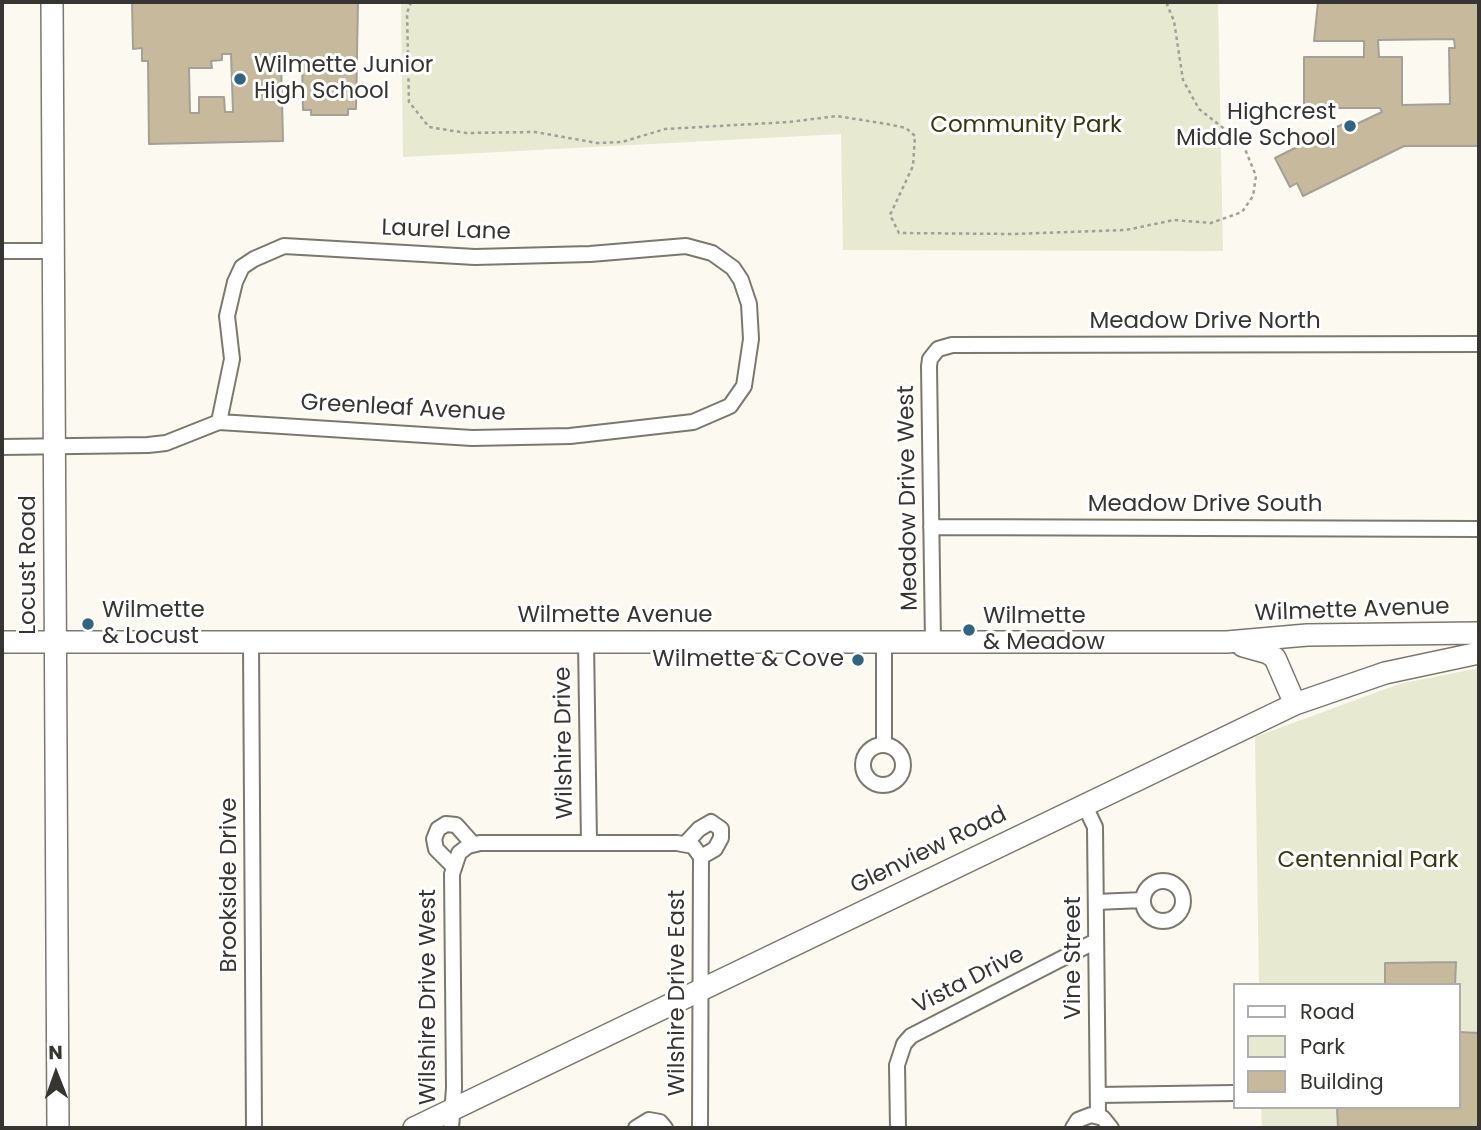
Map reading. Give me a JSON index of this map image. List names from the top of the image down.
{
  "streets": {
    "street": [
      "Laurel Lane",
      "Meadow Drive North",
      "Greenleaf Avenue",
      "Meadow Drive West",
      "Meadow Drive South",
      "Locust Road",
      "Wilmette Avenue",
      "Wilshire Drive",
      "Glenview Road",
      "Brookside Drive",
      "Vine Street",
      "Vista Drive",
      "Wilshire Drive East",
      "Wilshire Drive West"
    ]
  },
  "crossings": [
    ["Laurel Lane", "Greenleaf Avenue"],
    ["Meadow Drive North", "Meadow Drive West"],
    ["Greenleaf Avenue", "Locust Road"],
    ["Meadow Drive West", "Meadow Drive South"],
    ["Meadow Drive West", "Wilmette Avenue"],
    ["Locust Road", "Wilmette Avenue"],
    ["Wilmette Avenue", "Wilshire Drive"],
    ["Wilmette Avenue", "Glenview Road"],
    ["Wilmette Avenue", "Brookside Drive"],
    ["Glenview Road", "Vine Street"],
    ["Glenview Road", "Wilshire Drive East"],
    ["Glenview Road", "Wilshire Drive West"],
    ["Vine Street", "Vista Drive"]
  ],
  "parks": ["Community Park", "Centennial Park"],
  "places": [
    "Wilmette Junior High School",
    "Highcrest Middle School",
    "Wilmette & Locust",
    "Wilmette & Meadow",
    "Wilmette & Cove"
  ],
  "legend": ["Road", "Park", "Building"],
  "north": "top"
}
